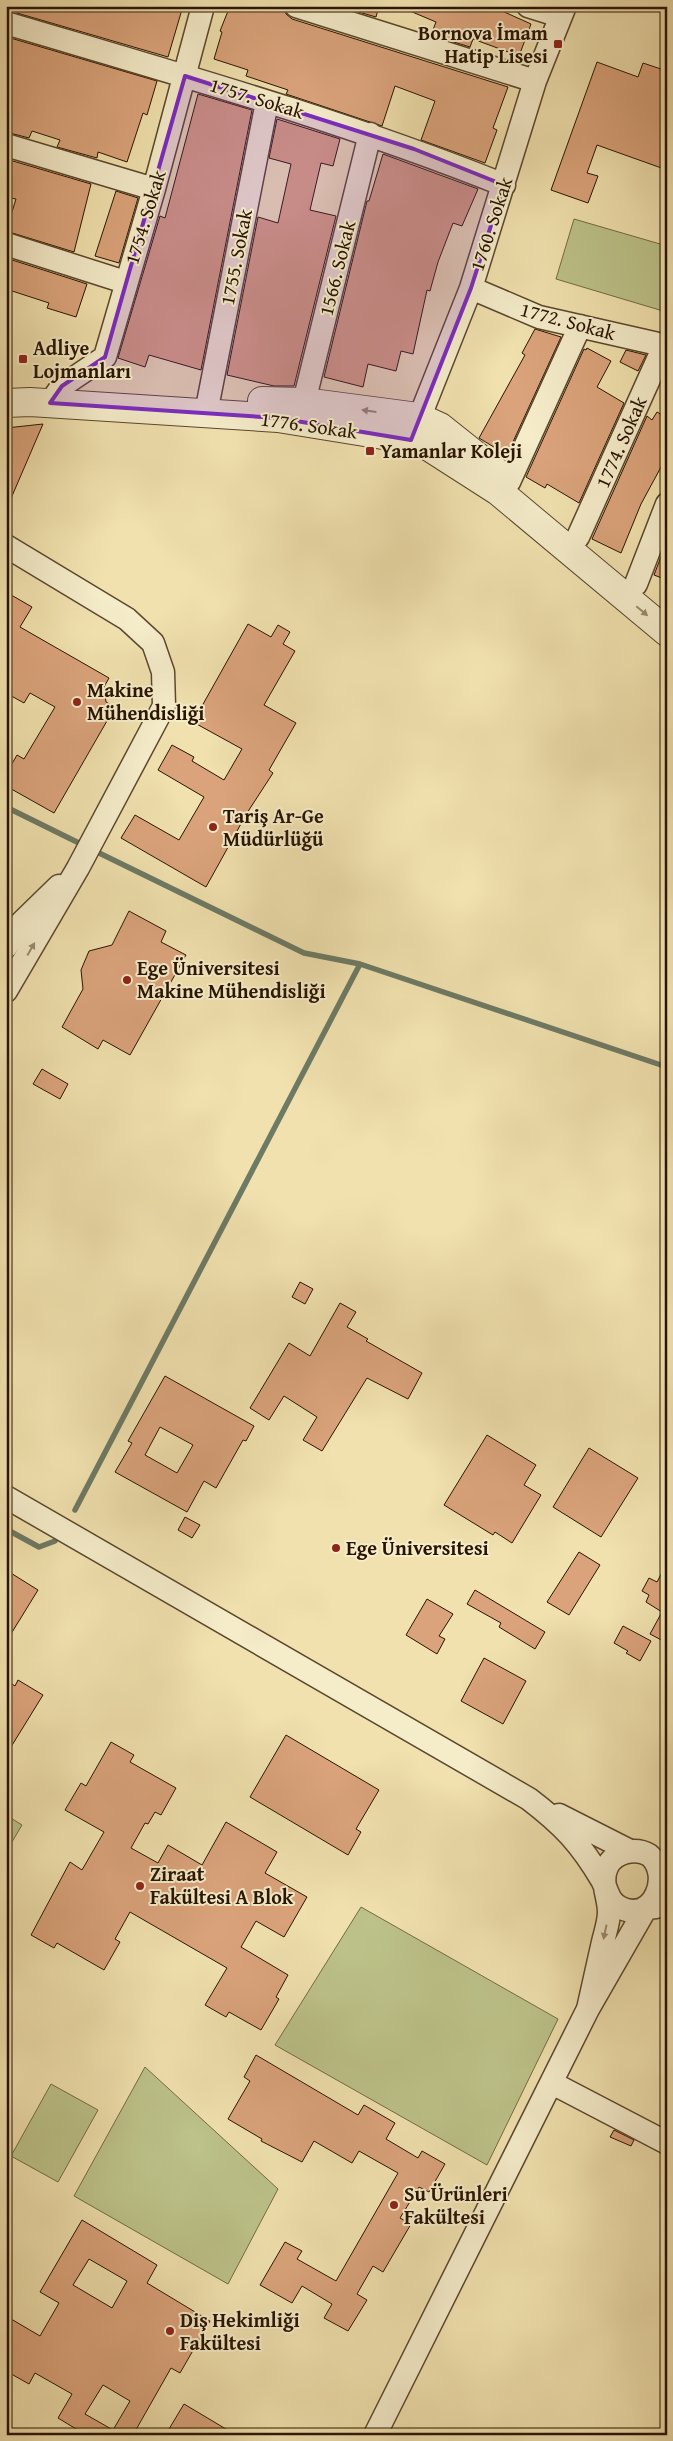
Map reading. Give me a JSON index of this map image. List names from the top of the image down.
{
  "streets": {
    "street": [
      "1757. Sokak",
      "1754. Sokak",
      "1760. Sokak",
      "1755. Sokak",
      "1566. Sokak",
      "1772. Sokak",
      "1776. Sokak",
      "1774. Sokak"
    ]
  },
  "crossings": [
    ["1757. Sokak", "1754. Sokak"],
    ["1757. Sokak", "1760. Sokak"],
    ["1757. Sokak", "1755. Sokak"],
    ["1757. Sokak", "1566. Sokak"],
    ["1754. Sokak", "1776. Sokak"],
    ["1760. Sokak", "1772. Sokak"],
    ["1760. Sokak", "1776. Sokak"],
    ["1755. Sokak", "1776. Sokak"],
    ["1566. Sokak", "1776. Sokak"],
    ["1772. Sokak", "1774. Sokak"],
    ["1776. Sokak", "1774. Sokak"]
  ],
  "places": {
    "transit": ["Bornova İmam Hatip Lisesi", "Adliye Lojmanları", "Yamanlar Koleji"],
    "other": [
      "Makine Mühendisliği",
      "Tariş Ar-Ge Müdürlüğü",
      "Ege Üniversitesi Makine Mühendisliği",
      "Ege Üniversitesi",
      "Ziraat Fakültesi A Blok",
      "Su Ürünleri Fakültesi",
      "Diş Hekimliği Fakültesi"
    ]
  }
}
